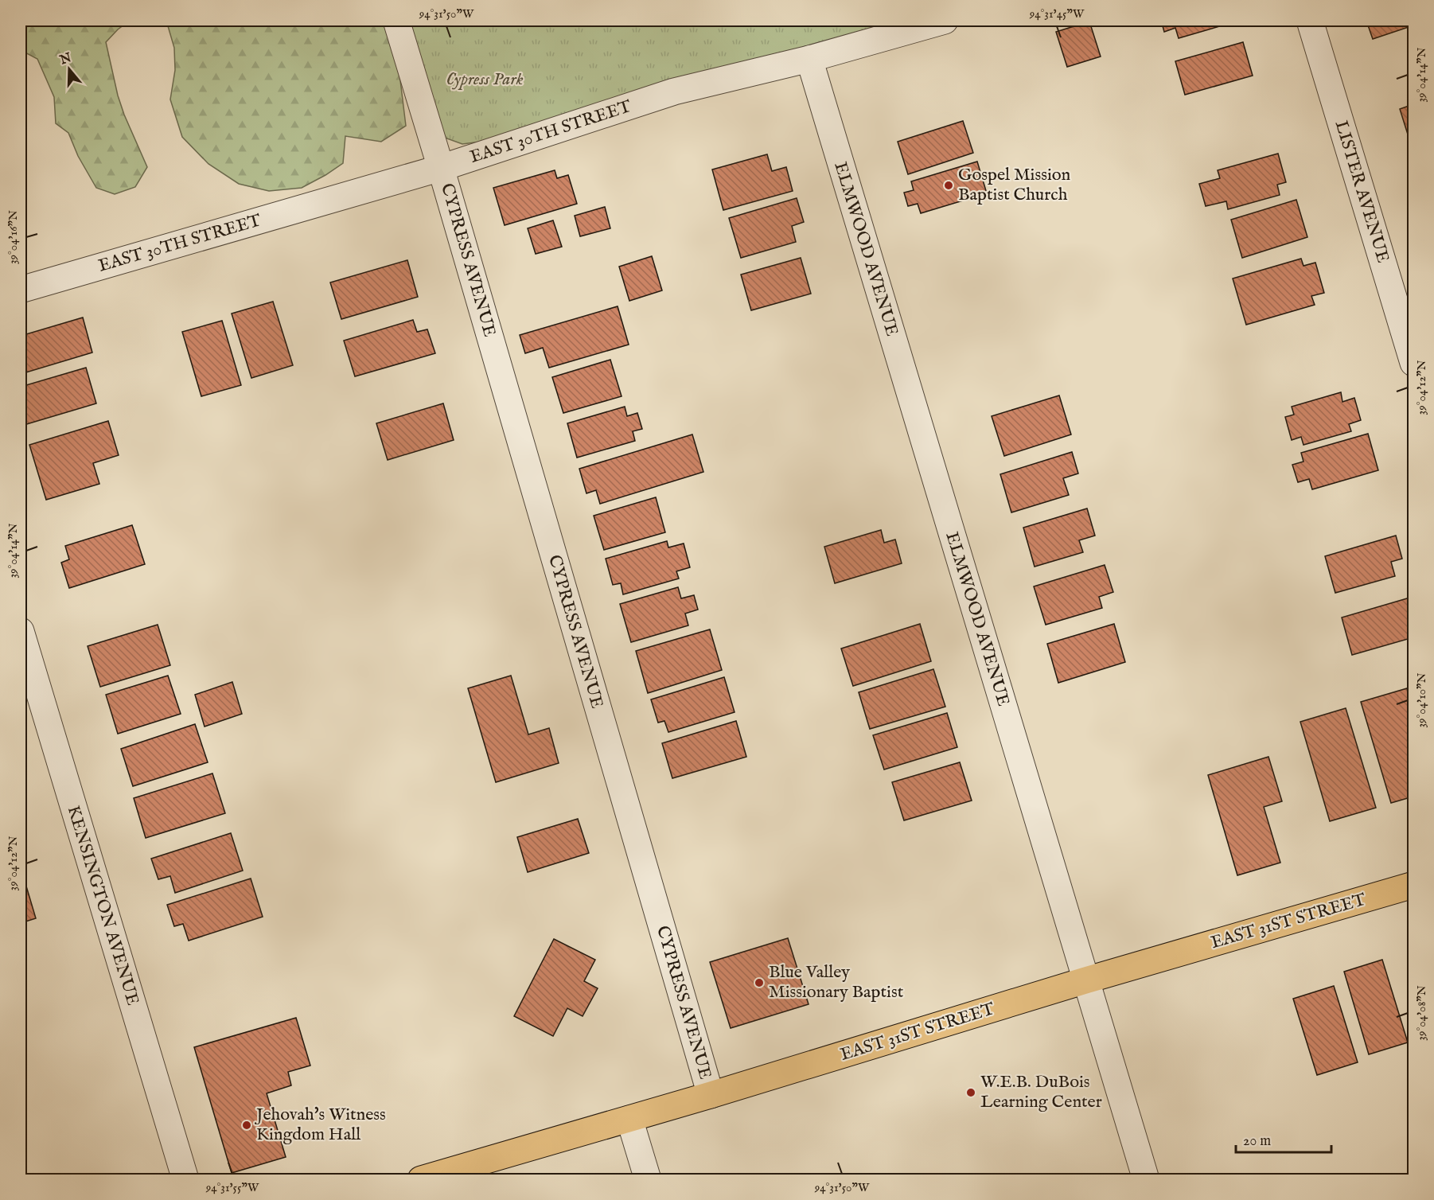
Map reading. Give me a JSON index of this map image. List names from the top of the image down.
{
  "streets": {
    "main road": ["EAST 31ST STREET"],
    "street": [
      "EAST 30TH STREET",
      "LISTER AVENUE",
      "ELMWOOD AVENUE",
      "CYPRESS AVENUE",
      "KENSINGTON AVENUE"
    ]
  },
  "crossings": [
    ["EAST 30TH STREET", "ELMWOOD AVENUE"],
    ["EAST 30TH STREET", "CYPRESS AVENUE"],
    ["ELMWOOD AVENUE", "EAST 31ST STREET"],
    ["CYPRESS AVENUE", "EAST 31ST STREET"]
  ],
  "parks": ["Cypress Park"],
  "places": [
    "Gospel Mission Baptist Church",
    "Blue Valley Missionary Baptist",
    "W.E.B. DuBois Learning Center",
    "Jehovah's Witness Kingdom Hall"
  ],
  "scale_bar": "20 m",
  "north": "top",
  "coordinates": [
    "94°31'50\"W",
    "94°31'45\"W",
    "39°04'14\"N",
    "39°04'16\"N",
    "39°04'12\"N",
    "39°04'10\"N",
    "39°04'08\"N",
    "94°31'55\"W"
  ]
}
